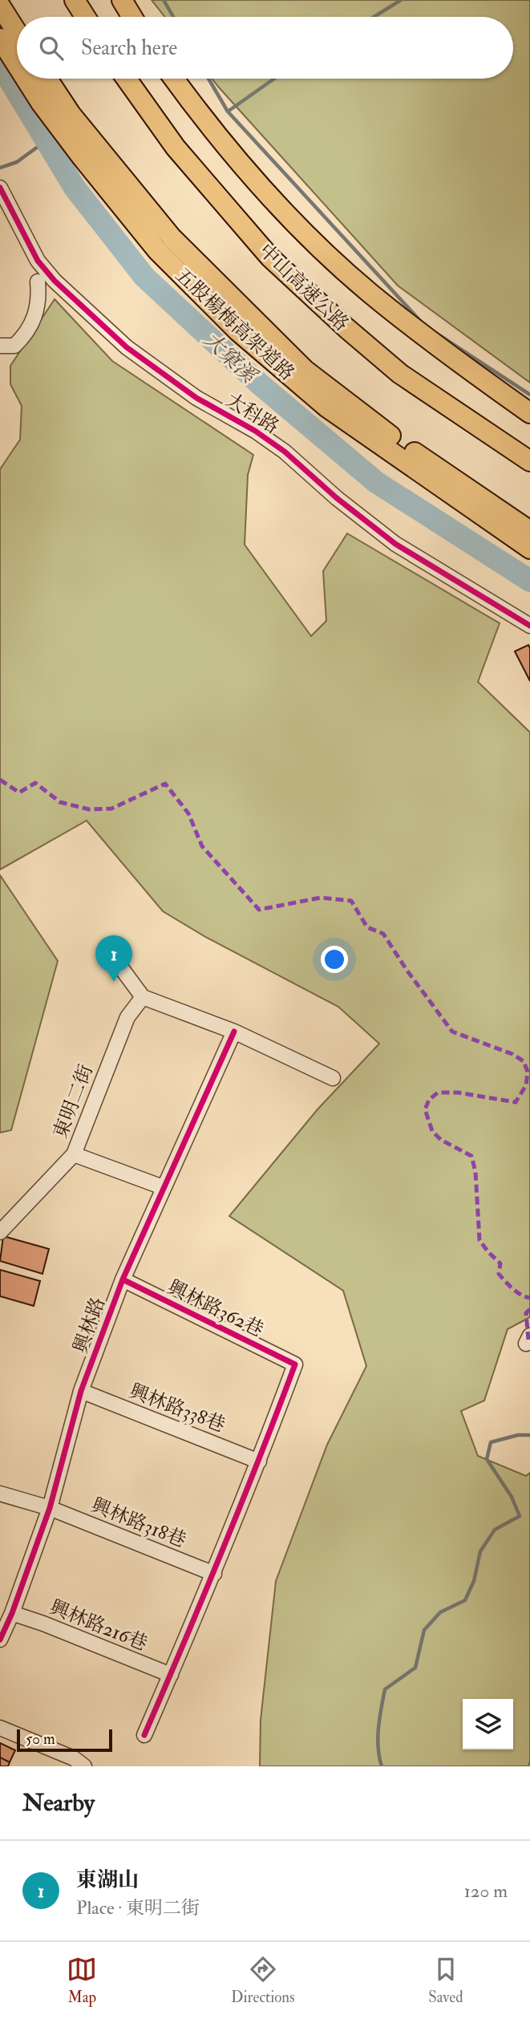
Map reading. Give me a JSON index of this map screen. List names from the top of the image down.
{
  "streets": {
    "highway": ["中山高速公路", "五股楊梅高架道路"],
    "street": [
      "大科路",
      "東明二街",
      "興林路362巷",
      "興林路",
      "興林路338巷",
      "興林路318巷",
      "興林路216巷"
    ]
  },
  "crossings": [
    ["興林路362巷", "興林路"],
    ["興林路362巷", "興林路338巷"],
    ["興林路", "興林路338巷"],
    ["興林路", "興林路318巷"],
    ["興林路", "興林路216巷"]
  ],
  "water": ["大窠溪"],
  "scale_bar": "50 m",
  "page": {
    "search": "Search here",
    "pins": "1",
    "scale": "50 m",
    "heading": "Nearby",
    "list": [
      {
        "mark": "1",
        "name": "東湖山",
        "note": "Place · 東明二街",
        "value": "120 m"
      }
    ],
    "nav": ["Map", "Directions", "Saved"]
  }
}
